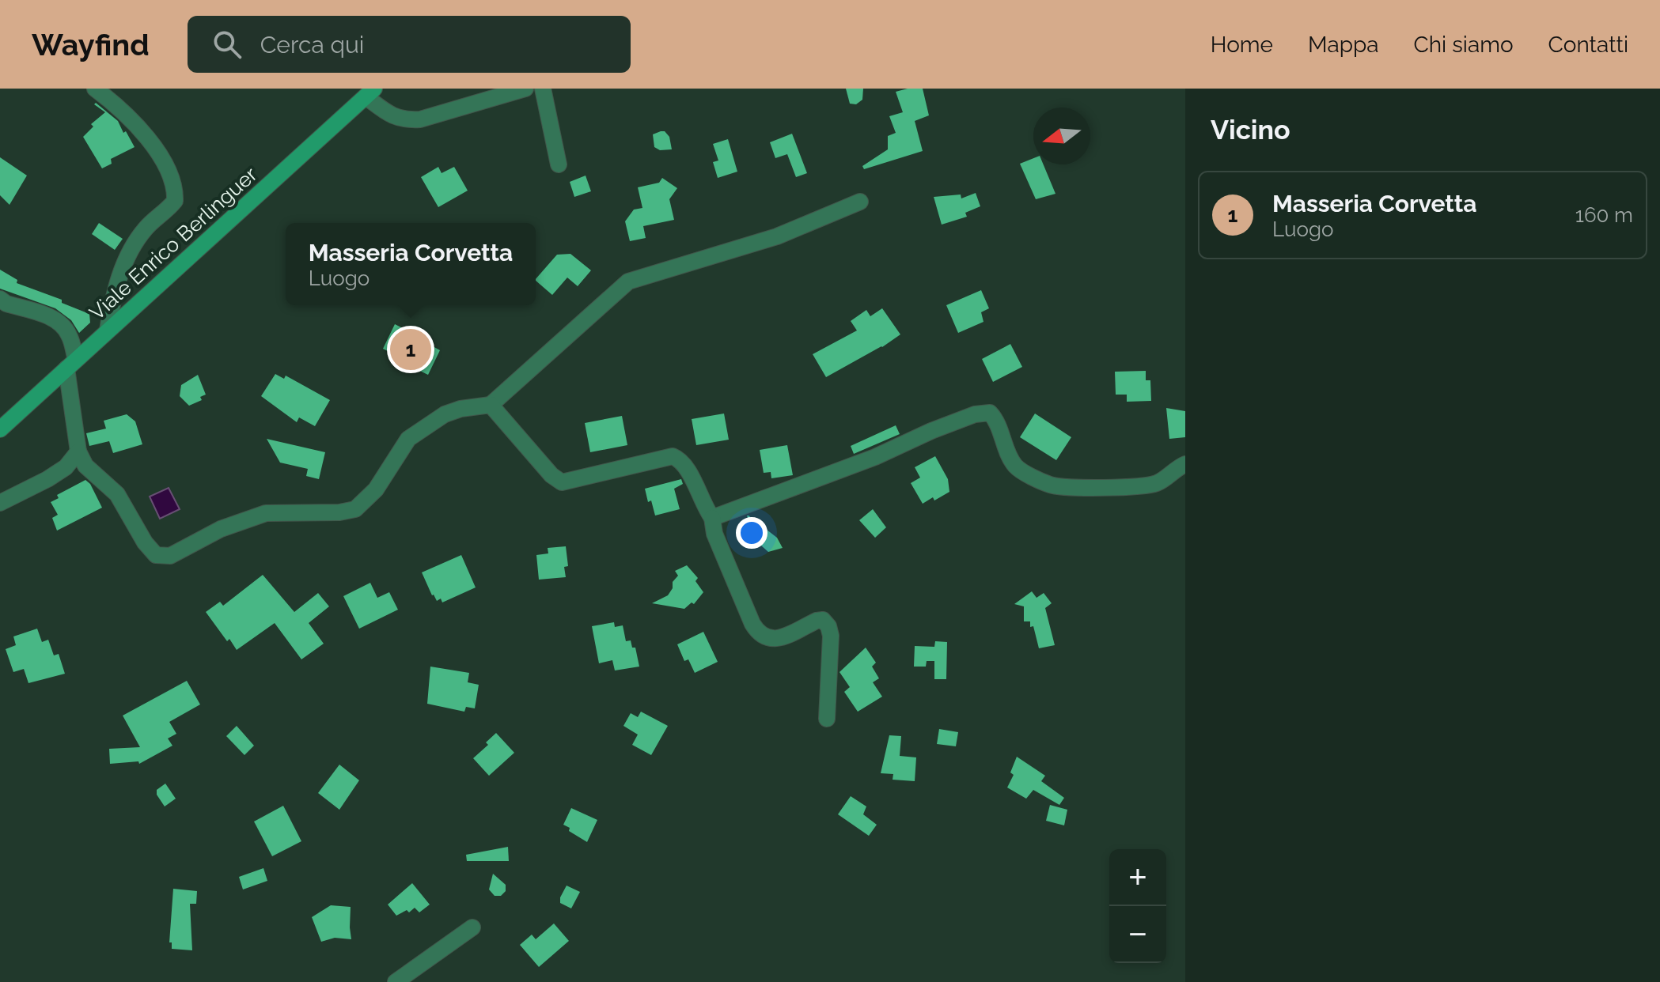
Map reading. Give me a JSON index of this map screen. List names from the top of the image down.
{
  "streets": {
    "main road": ["Viale Enrico Berlinguer"]
  },
  "north": "left",
  "page": {
    "header": "Wayfind",
    "search": "Cerca qui",
    "nav": [
      "Home",
      "Mappa",
      "Chi siamo",
      "Contatti"
    ],
    "heading": "Vicino",
    "list": [
      {
        "mark": "1",
        "name": "Masseria Corvetta",
        "note": "Luogo",
        "value": "160 m"
      }
    ],
    "popup": ["Masseria Corvetta", "Luogo"],
    "pins": "1",
    "map_buttons": ["+", "−"]
  }
}
